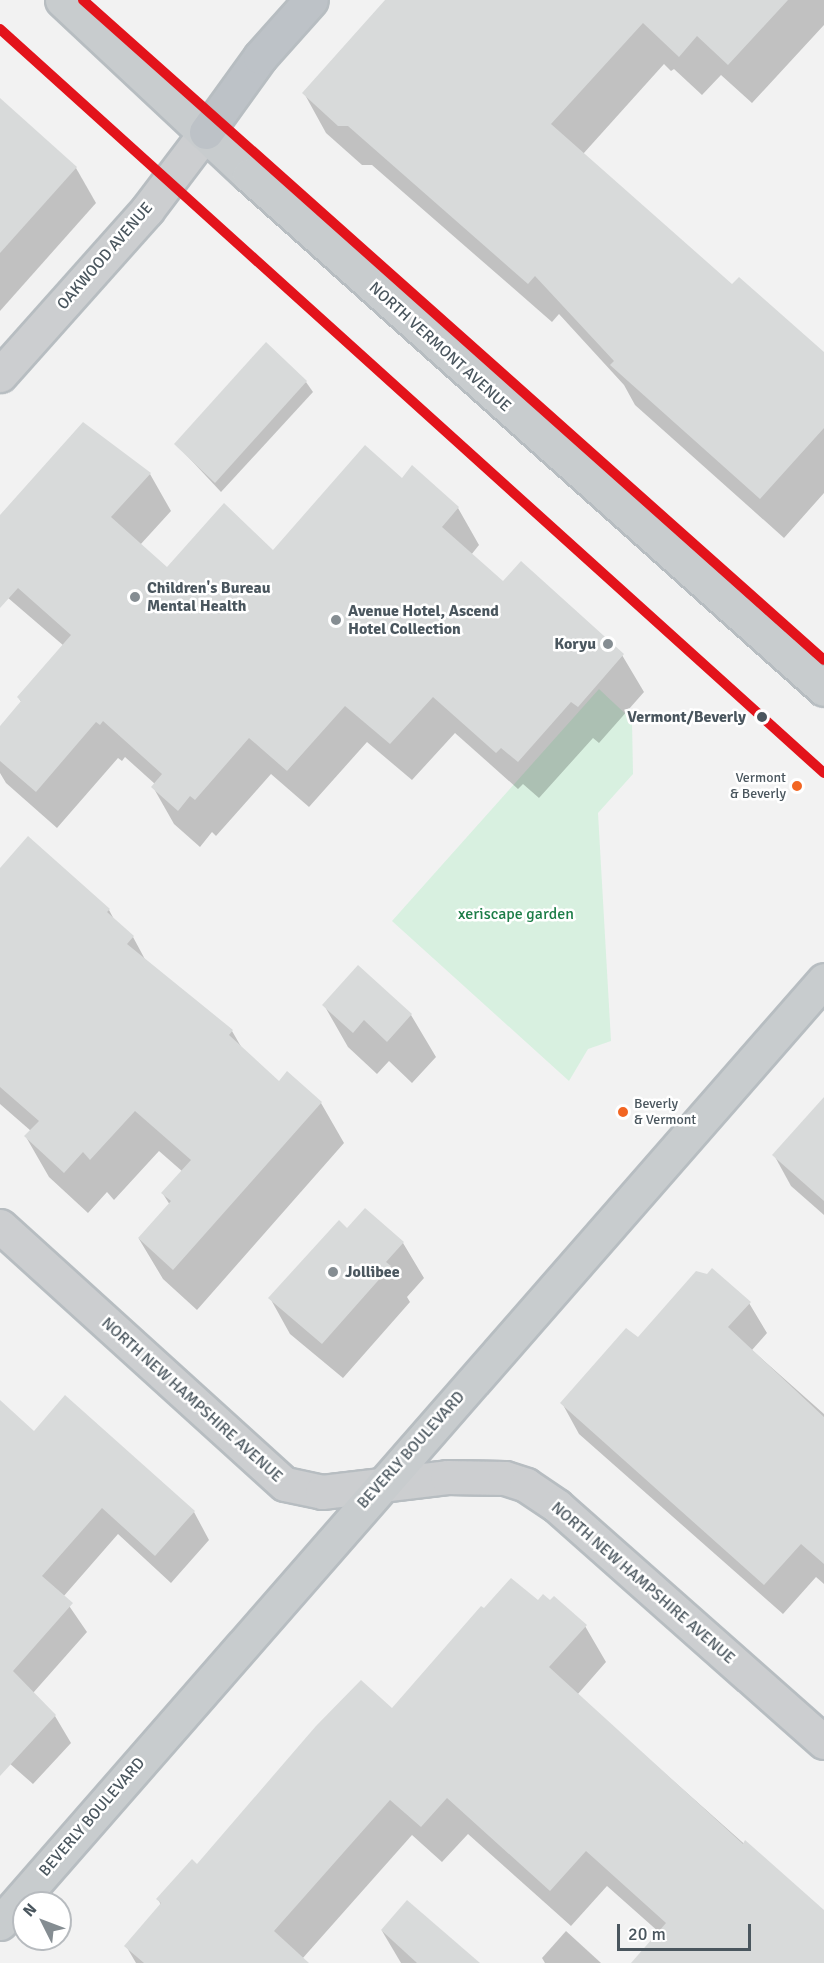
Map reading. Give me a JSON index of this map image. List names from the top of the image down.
{
  "streets": {
    "main road": ["NORTH VERMONT AVENUE", "BEVERLY BOULEVARD"],
    "street": ["OAKWOOD AVENUE", "NORTH NEW HAMPSHIRE AVENUE"]
  },
  "crossings": [
    ["OAKWOOD AVENUE", "NORTH VERMONT AVENUE"],
    ["NORTH NEW HAMPSHIRE AVENUE", "BEVERLY BOULEVARD"]
  ],
  "parks": ["xeriscape garden"],
  "places": [
    "Children's Bureau Mental Health",
    "Avenue Hotel, Ascend Hotel Collection",
    "Koryu",
    "Vermont/Beverly",
    "Vermont & Beverly",
    "Beverly & Vermont",
    "Jollibee"
  ],
  "scale_bar": "20 m",
  "north": "top left"
}
